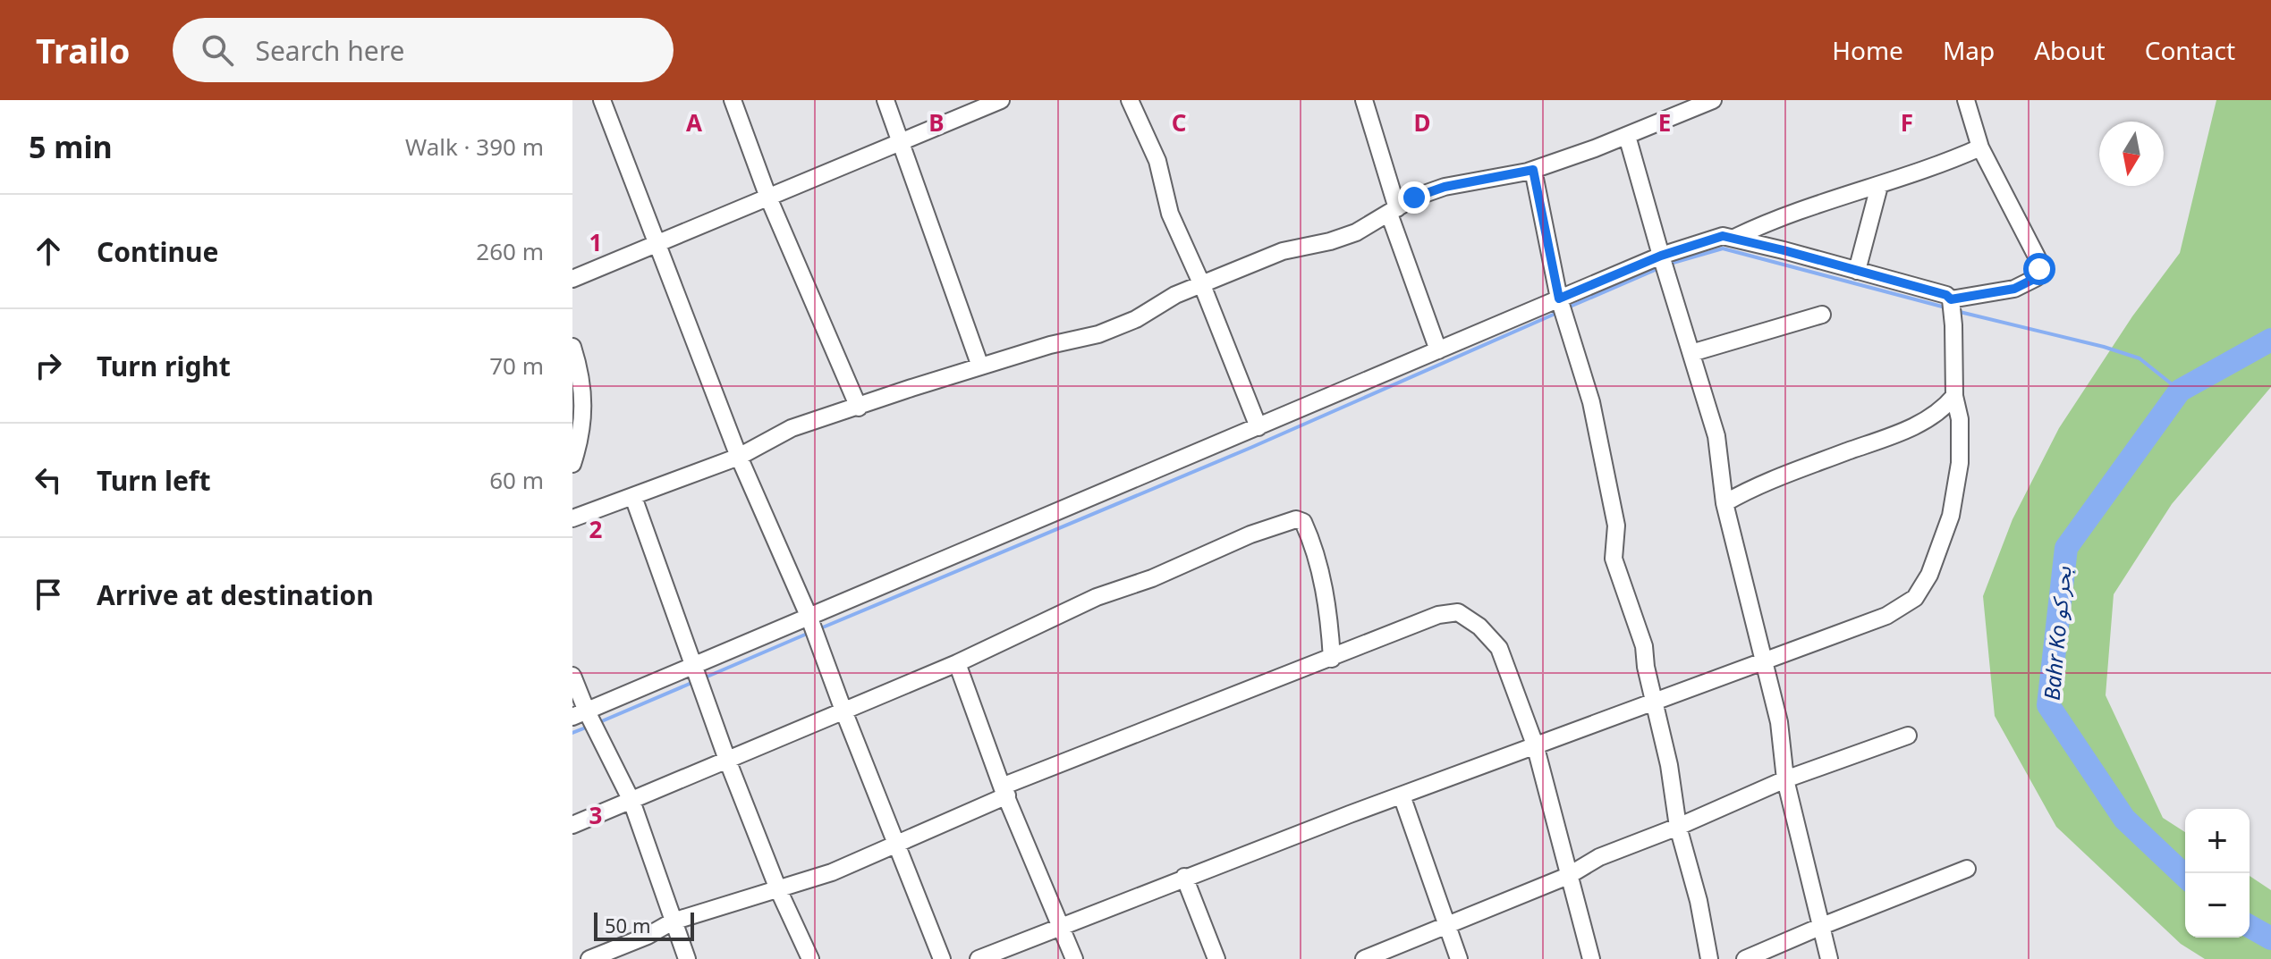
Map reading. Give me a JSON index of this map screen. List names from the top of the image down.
{
  "water": ["Bahr Ko بحر كو"],
  "scale_bar": "50 m",
  "north": "bottom",
  "page": {
    "header": "Trailo",
    "search": "Search here",
    "nav": [
      "Home",
      "Map",
      "About",
      "Contact"
    ],
    "heading": ["5 min", "Walk · 390 m"],
    "list": [
      ["Continue", "260 m"],
      ["Turn right", "70 m"],
      ["Turn left", "60 m"],
      "Arrive at destination"
    ],
    "map_buttons": ["+", "−"],
    "scale": "50 m"
  },
  "grid": {
    "columns": [
      "A",
      "B",
      "C",
      "D",
      "E",
      "F"
    ],
    "rows": ["1", "2", "3"]
  }
}
